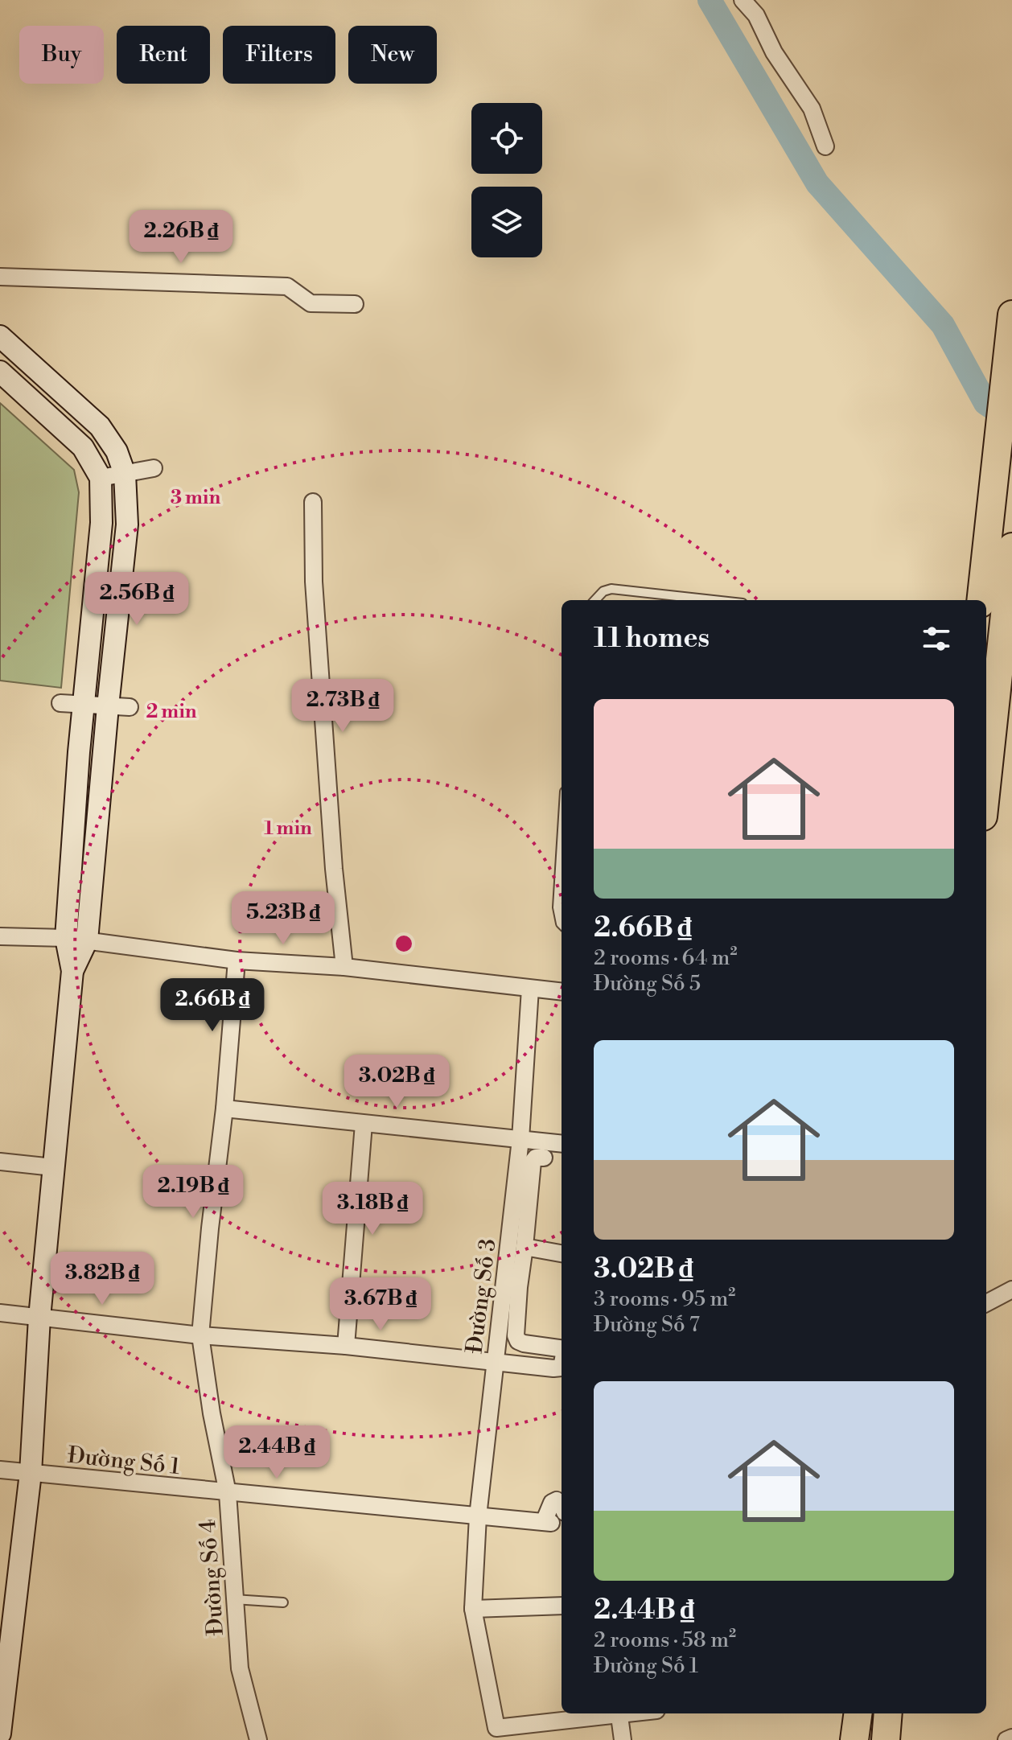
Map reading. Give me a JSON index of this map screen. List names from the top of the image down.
{
  "streets": {
    "street": ["Đường Số 3", "Đường Số 1", "Đường Số 4"]
  },
  "crossings": [
    ["Đường Số 3", "Đường Số 1"],
    ["Đường Số 1", "Đường Số 4"]
  ],
  "page": {
    "chip": [
      "Buy",
      "Rent",
      "Filters",
      "New"
    ],
    "price": [
      "2.26B ₫",
      "2.56B ₫",
      "2.73B ₫",
      "5.23B ₫",
      "2.66B ₫",
      "3.02B ₫",
      "2.19B ₫",
      "3.18B ₫",
      "3.82B ₫",
      "3.67B ₫",
      "2.44B ₫"
    ],
    "heading": "11 homes",
    "list": [
      {
        "name": "2.66B ₫",
        "note": "2 rooms · 64 m² · Đường Số 5"
      },
      {
        "name": "3.02B ₫",
        "note": "3 rooms · 95 m² · Đường Số 7"
      },
      {
        "name": "2.44B ₫",
        "note": "2 rooms · 58 m² · Đường Số 1"
      }
    ]
  },
  "rings": ["3 min", "2 min", "1 min"]
}
